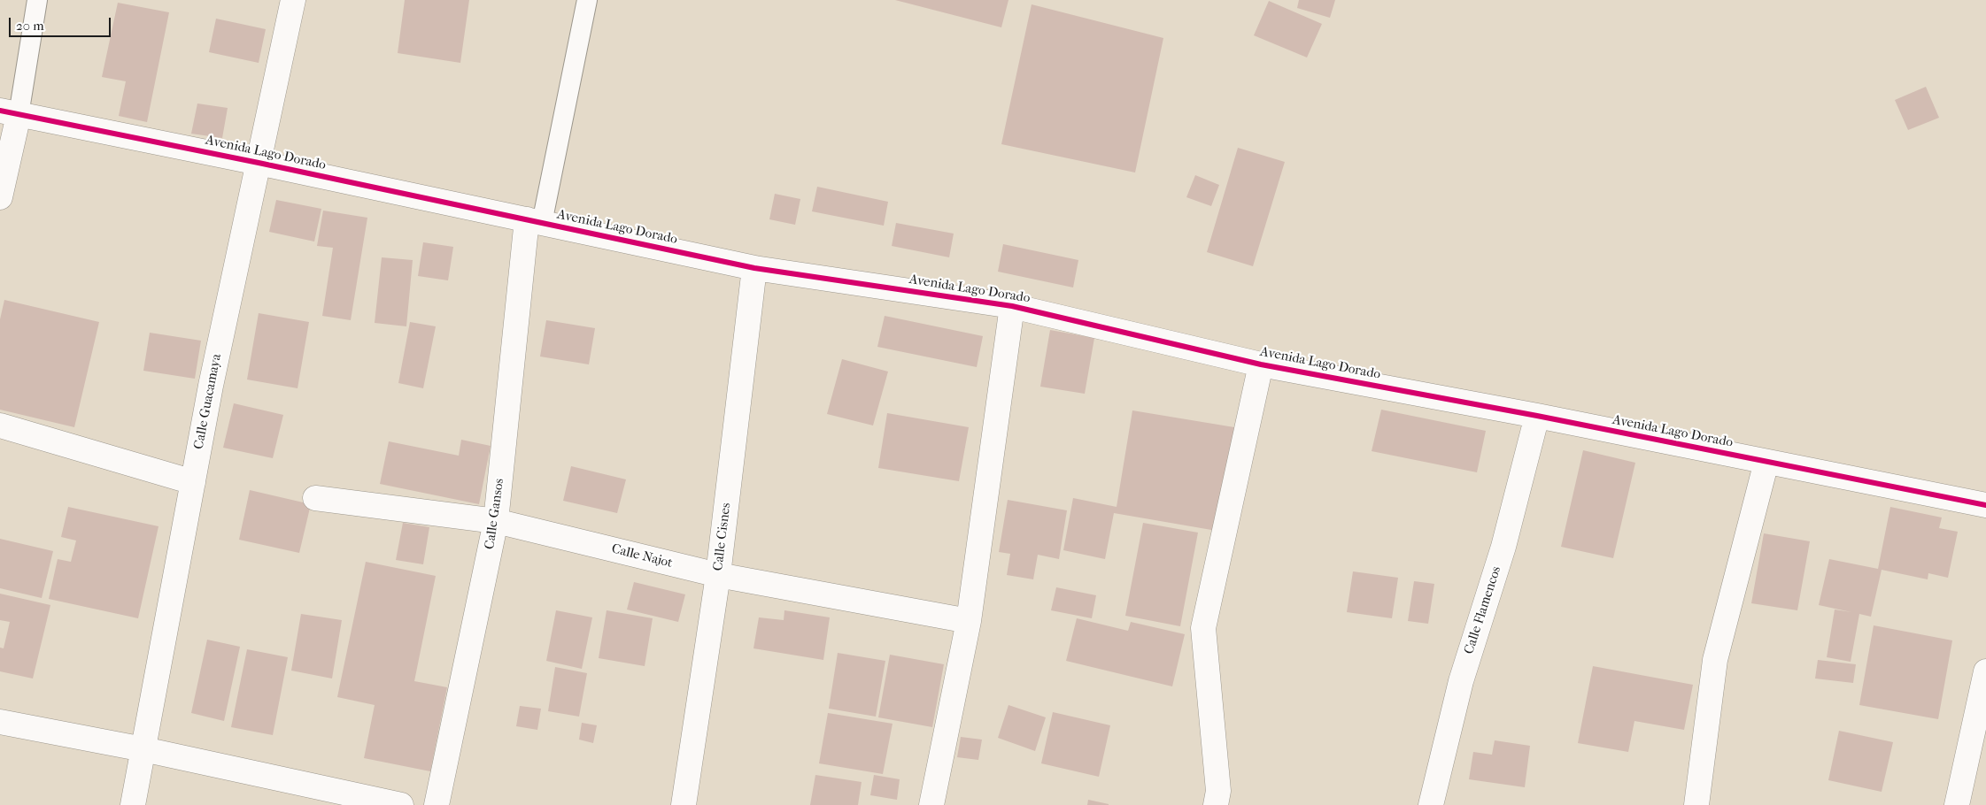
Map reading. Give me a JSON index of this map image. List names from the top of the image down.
{
  "streets": {
    "street": [
      "Avenida Lago Dorado",
      "Calle Guacamaya",
      "Calle Gansos",
      "Calle Cisnes",
      "Calle Najot",
      "Calle Flamencos"
    ]
  },
  "crossings": [
    ["Avenida Lago Dorado", "Calle Guacamaya"],
    ["Avenida Lago Dorado", "Calle Gansos"],
    ["Avenida Lago Dorado", "Calle Cisnes"],
    ["Avenida Lago Dorado", "Calle Flamencos"],
    ["Calle Gansos", "Calle Najot"],
    ["Calle Cisnes", "Calle Najot"]
  ],
  "scale_bar": "20 m"
}
